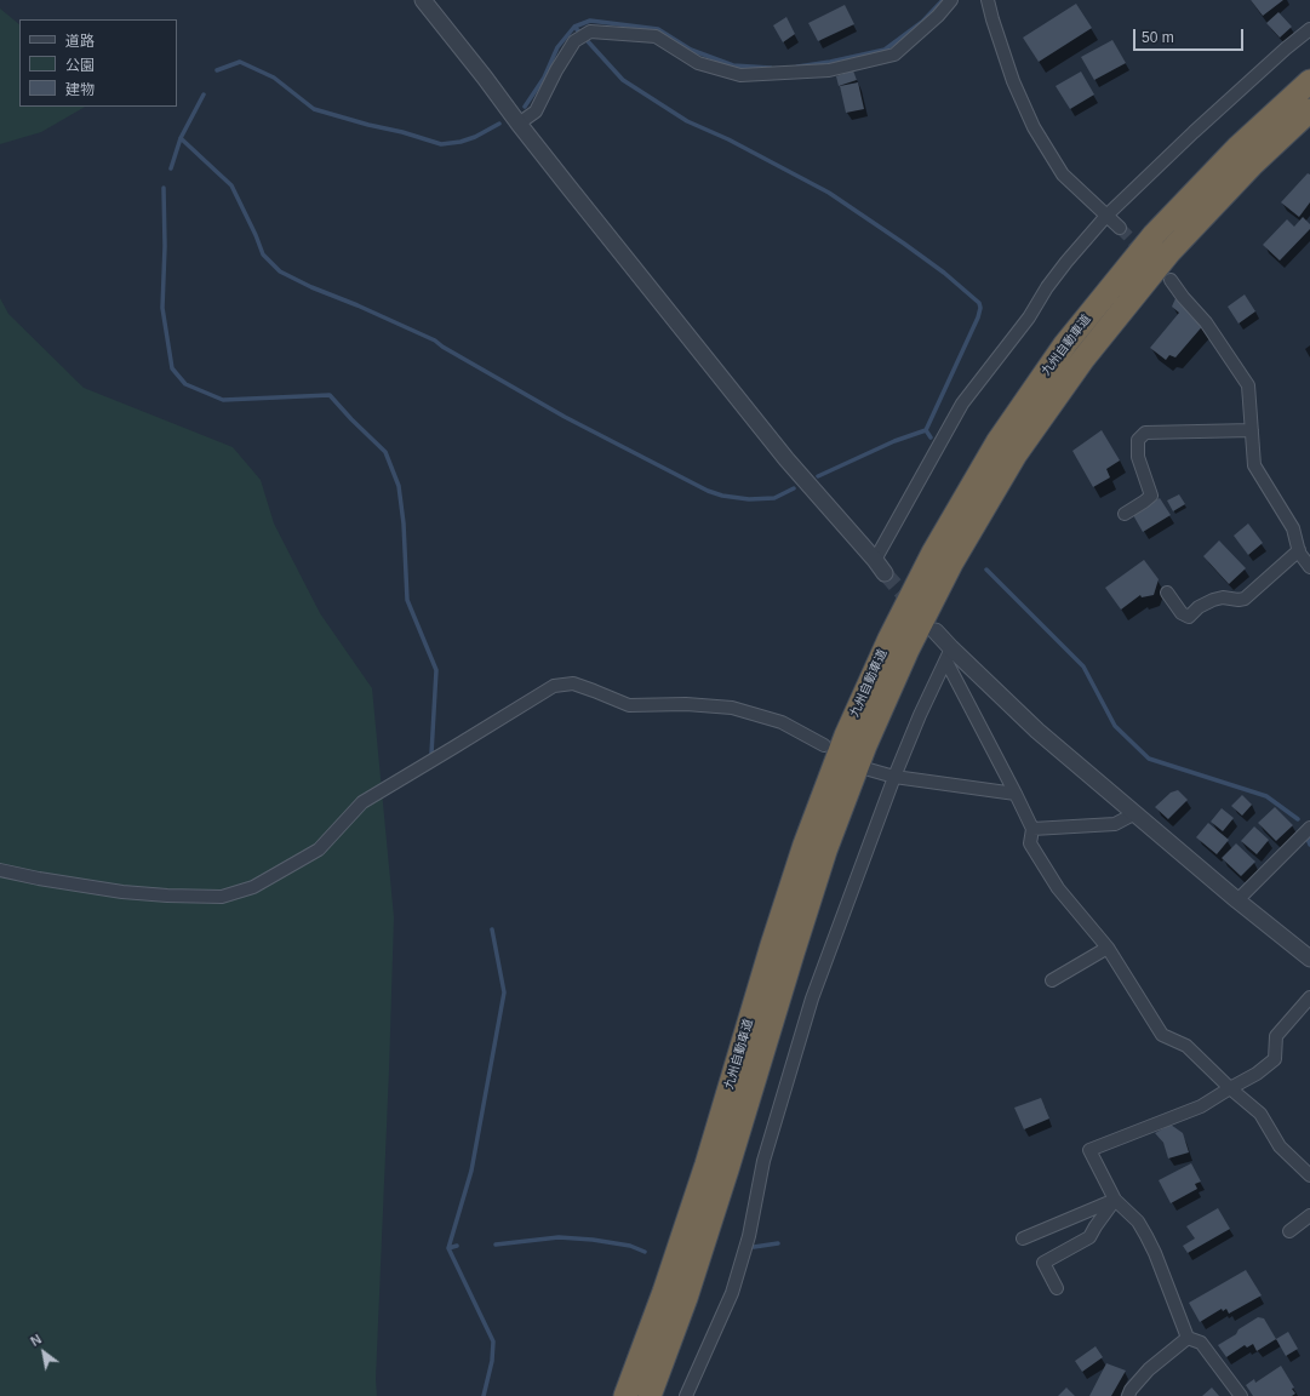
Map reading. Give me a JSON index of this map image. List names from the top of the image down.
{
  "streets": {
    "highway": ["九州自動車道"]
  },
  "legend": ["道路", "公園", "建物"],
  "scale_bar": "50 m",
  "north": "top left"
}
